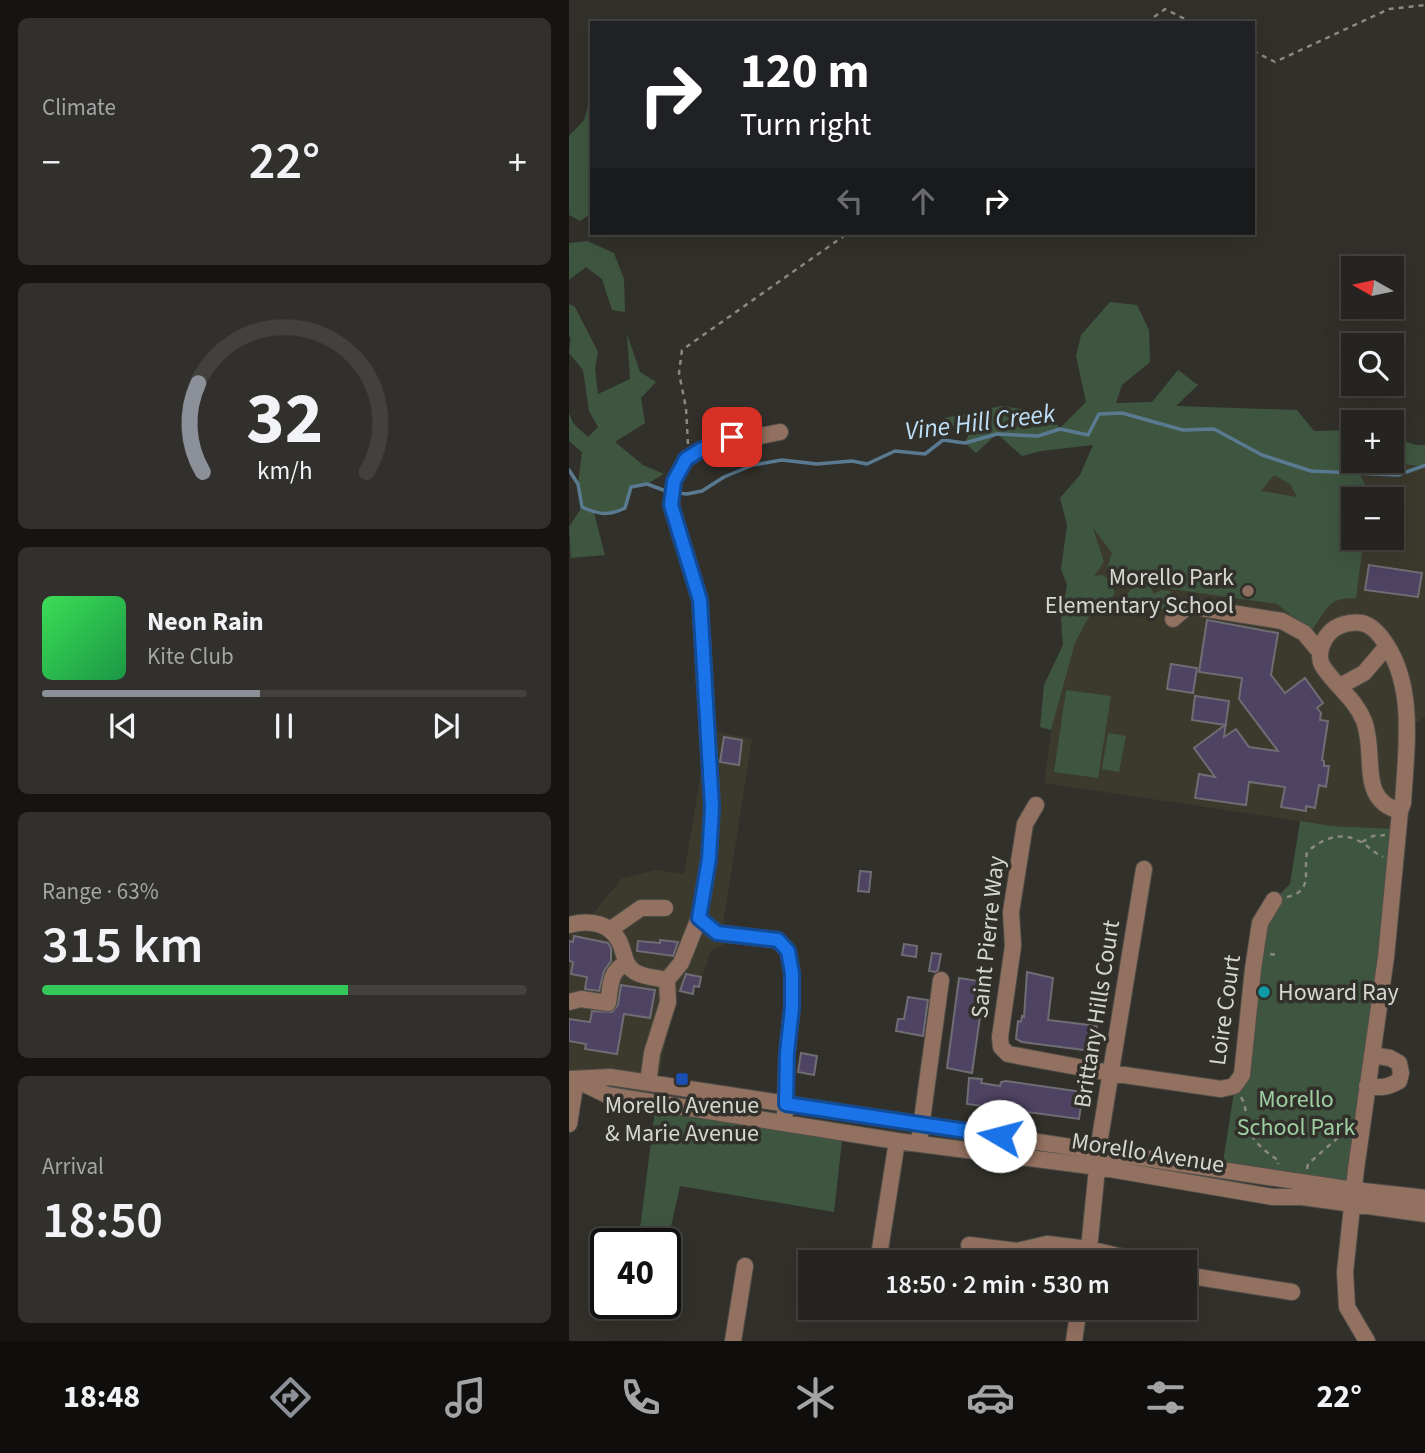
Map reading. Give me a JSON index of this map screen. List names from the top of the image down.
{
  "streets": {
    "street": [
      "Saint Pierre Way",
      "Loire Court",
      "Brittany Hills Court",
      "Morello Avenue"
    ]
  },
  "crossings": [
    ["Saint Pierre Way", "Loire Court"],
    ["Saint Pierre Way", "Brittany Hills Court"],
    ["Loire Court", "Brittany Hills Court"],
    ["Brittany Hills Court", "Morello Avenue"]
  ],
  "water": ["Vine Hill Creek"],
  "parks": ["Morello School Park"],
  "places": {
    "other": ["Morello Park Elementary School", "Howard Ray"],
    "transit": ["Morello Avenue & Marie Avenue"]
  },
  "north": "left",
  "page": {
    "tile": [
      "Climate",
      ["Range · 63%", "315 km"],
      ["Arrival", "18:50"]
    ],
    "turn": ["120 m", "Turn right"],
    "heat": ["−", "22°", "+"],
    "map_buttons": ["+", "−"],
    "song": ["Neon Rain", "Kite Club"],
    "limit": "40",
    "trip": "18:50 · 2 min · 530 m",
    "tabs": ["18:48", "22°"],
    "gauge": ["32", "km/h"]
  }
}
